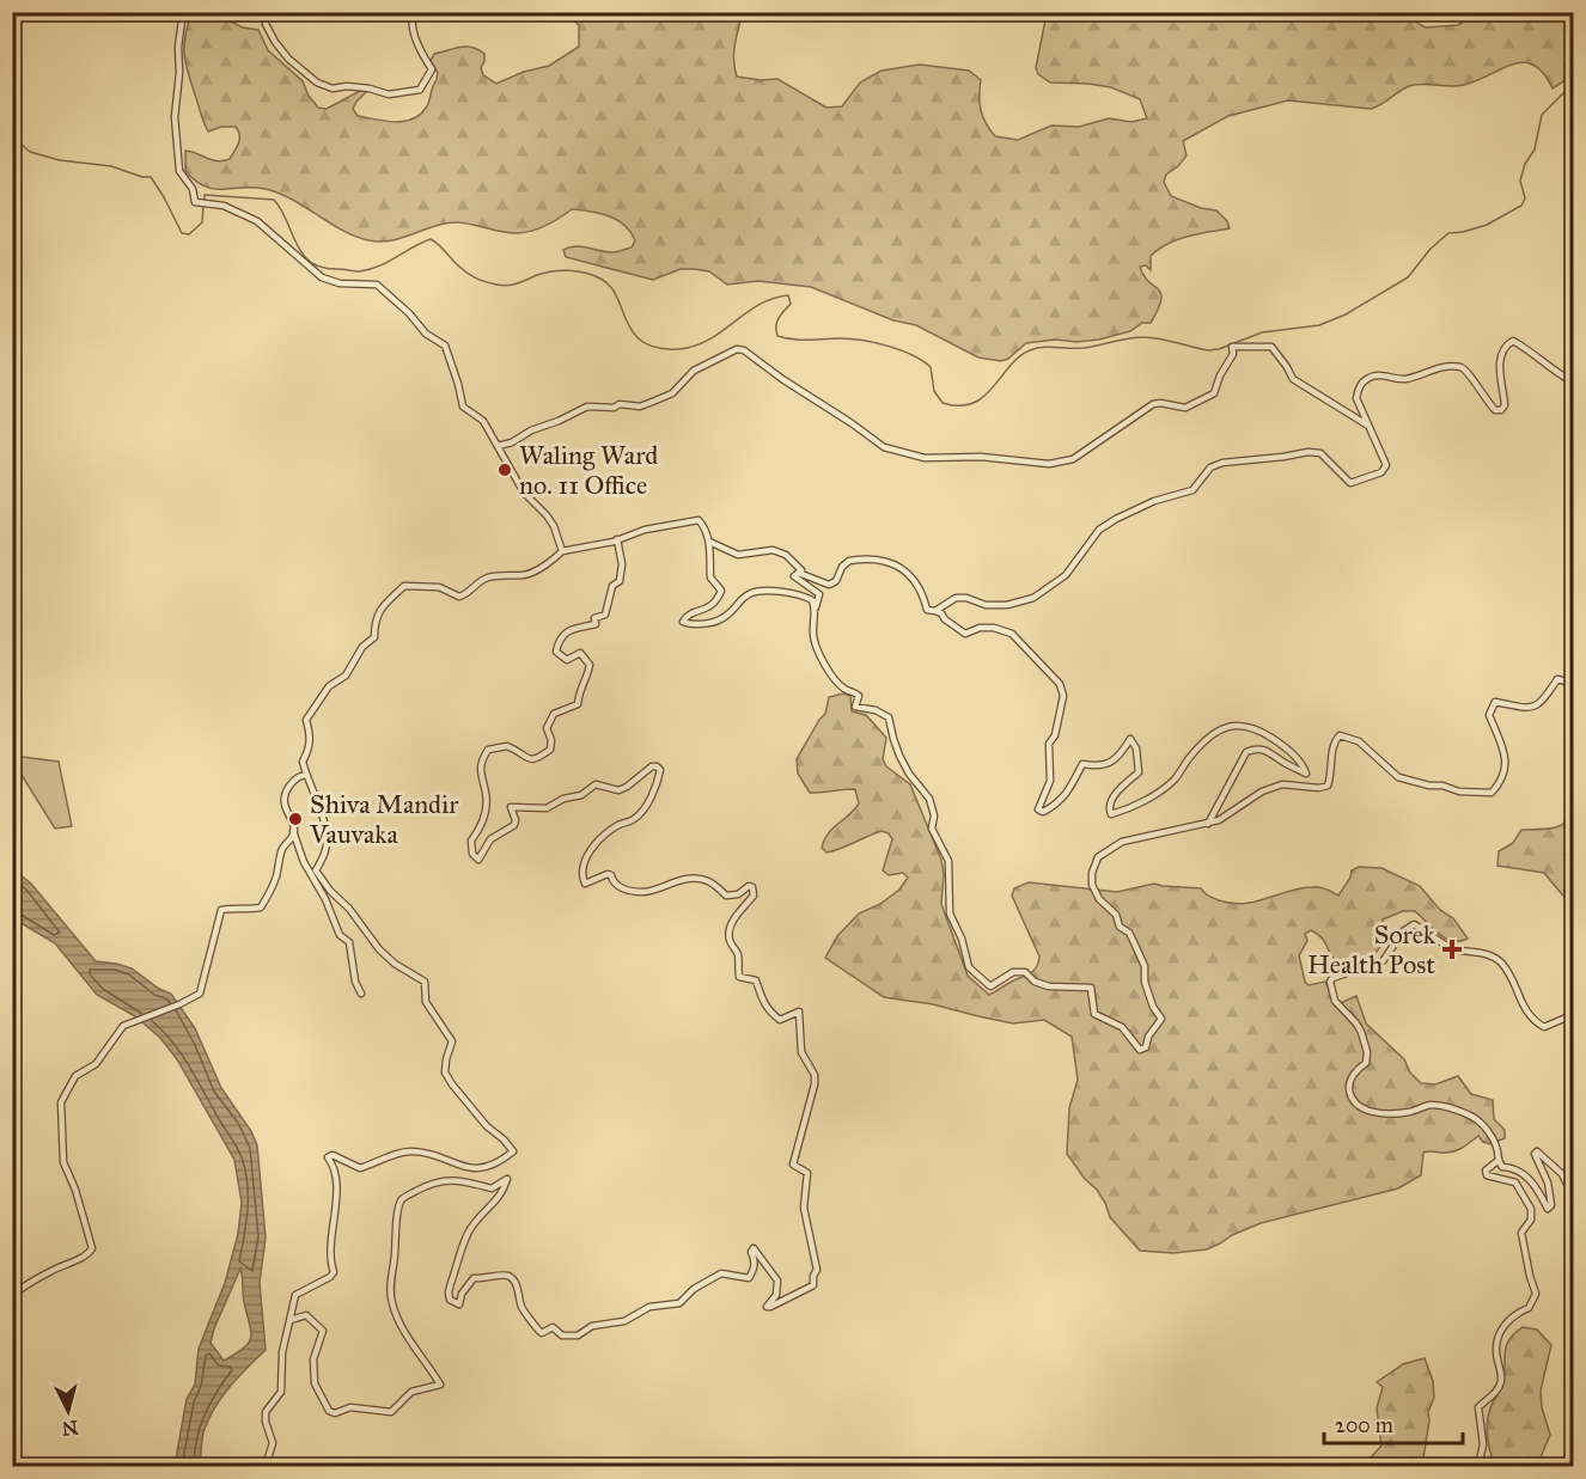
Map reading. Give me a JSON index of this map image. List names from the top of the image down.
{
  "places": {
    "other": ["Waling Ward no. 11 Office", "Shiva Mandir Vauvaka"],
    "health": ["Sorek Health Post"]
  },
  "scale_bar": "200 m",
  "north": "bottom"
}
